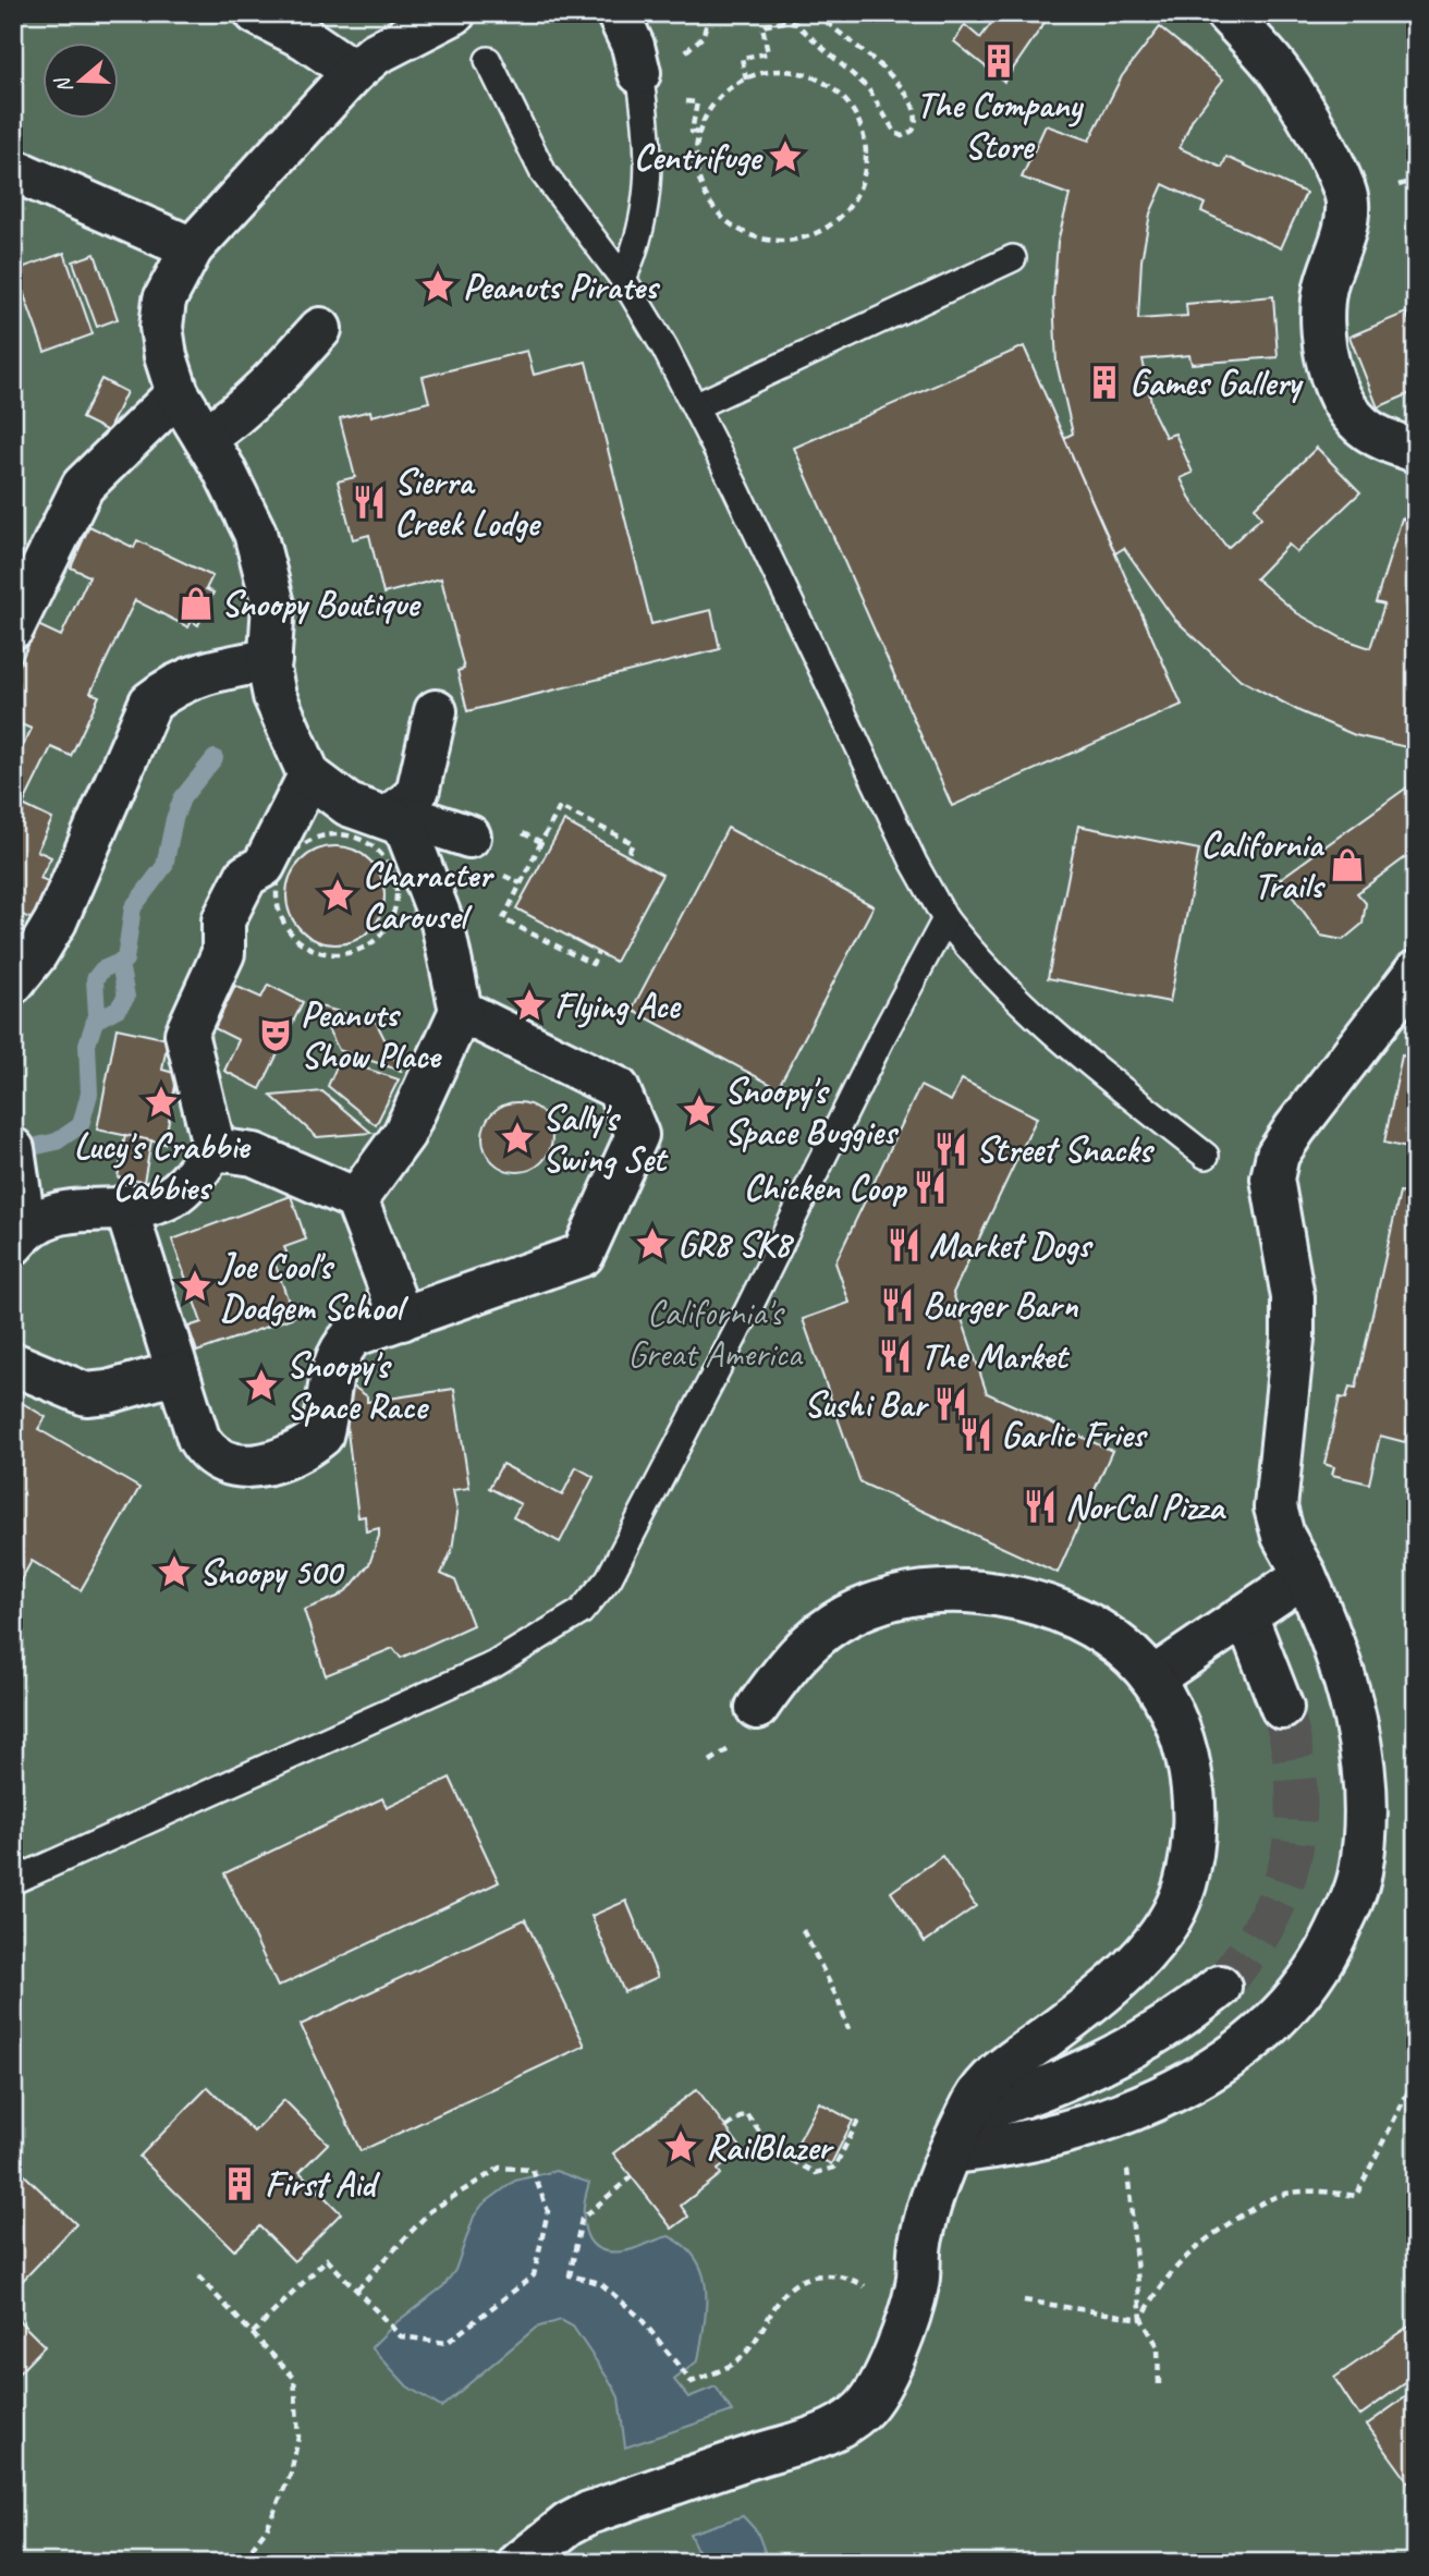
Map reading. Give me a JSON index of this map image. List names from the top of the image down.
{
  "parks": ["California's Great America"],
  "places": {
    "building": ["The Company Store", "Games Gallery", "First Aid"],
    "place": [
      "Centrifuge",
      "Peanuts Pirates",
      "Character Carousel",
      "Flying Ace",
      "Lucy's Crabbie Cabbies",
      "Snoopy's Space Buggies",
      "Sally's Swing Set",
      "GR8 SK8",
      "Joe Cool's Dodgem School",
      "Snoopy's Space Race",
      "Snoopy 500",
      "RailBlazer"
    ],
    "restaurant": [
      "Sierra Creek Lodge",
      "Street Snacks",
      "Chicken Coop",
      "Market Dogs",
      "Burger Barn",
      "The Market",
      "Sushi Bar",
      "Garlic Fries",
      "NorCal Pizza"
    ],
    "shop": ["Snoopy Boutique", "California Trails"],
    "theatre": ["Peanuts Show Place"]
  },
  "north": "left"
}
